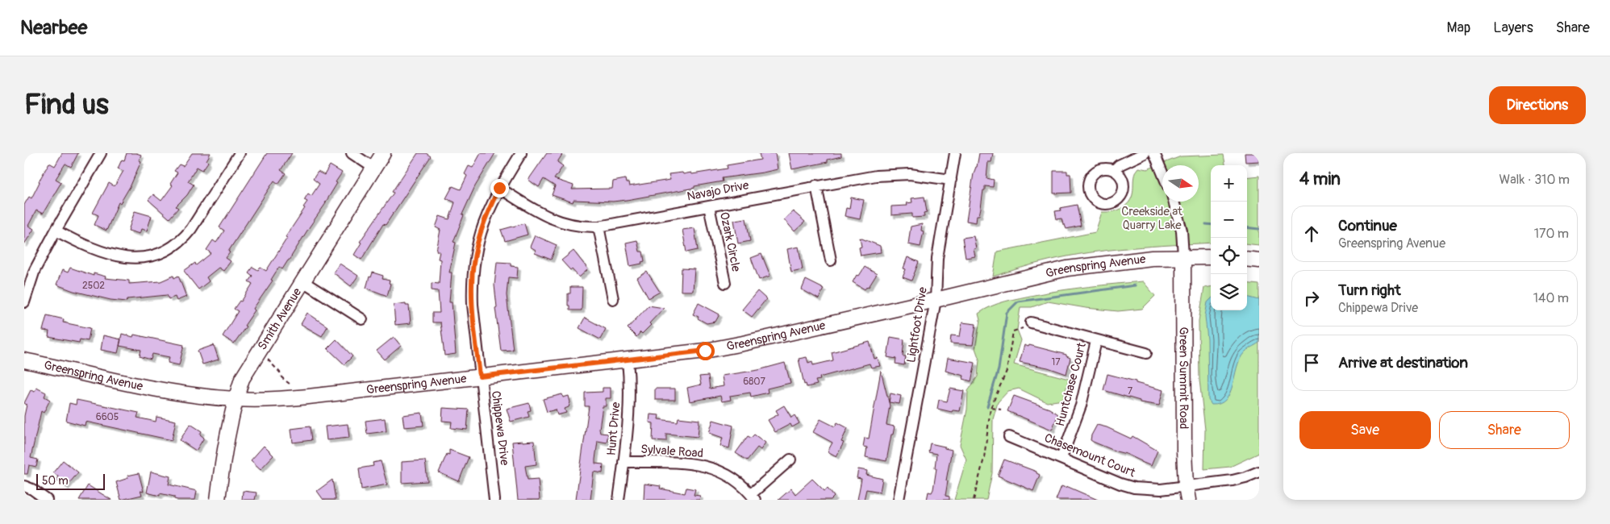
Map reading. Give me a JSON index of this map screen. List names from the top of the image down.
{
  "streets": {
    "main road": ["Greenspring Avenue", "Smith Avenue", "Green Summit Road"],
    "street": [
      "Navajo Drive",
      "Ozark Circle",
      "Lightfoot Drive",
      "Huntchase Court",
      "Chippewa Drive",
      "Hunt Drive",
      "Sylvale Road",
      "Chasemount Court"
    ]
  },
  "crossings": [
    ["Navajo Drive", "Ozark Circle"],
    ["Navajo Drive", "Lightfoot Drive"],
    ["Navajo Drive", "Chippewa Drive"],
    ["Greenspring Avenue", "Smith Avenue"],
    ["Greenspring Avenue", "Lightfoot Drive"],
    ["Greenspring Avenue", "Green Summit Road"],
    ["Greenspring Avenue", "Chippewa Drive"],
    ["Greenspring Avenue", "Hunt Drive"],
    ["Green Summit Road", "Chasemount Court"],
    ["Huntchase Court", "Chasemount Court"],
    ["Hunt Drive", "Sylvale Road"]
  ],
  "parks": ["Creekside at Quarry Lake"],
  "house_numbers": [
    "2502",
    "17",
    "6807",
    "7",
    "6605"
  ],
  "scale_bar": "50 m",
  "north": "right",
  "page": {
    "header": "Nearbee",
    "nav": ["Map", "Layers", "Share"],
    "buttons": [
      "Directions",
      ["Save", "Share"]
    ],
    "title": "Find us",
    "heading": ["4 min", "Walk · 310 m"],
    "map_buttons": ["+", "−"],
    "list": [
      ["Continue", "Greenspring Avenue", "170 m"],
      ["Turn right", "Chippewa Drive", "140 m"],
      "Arrive at destination"
    ],
    "scale": "50 m"
  }
}
